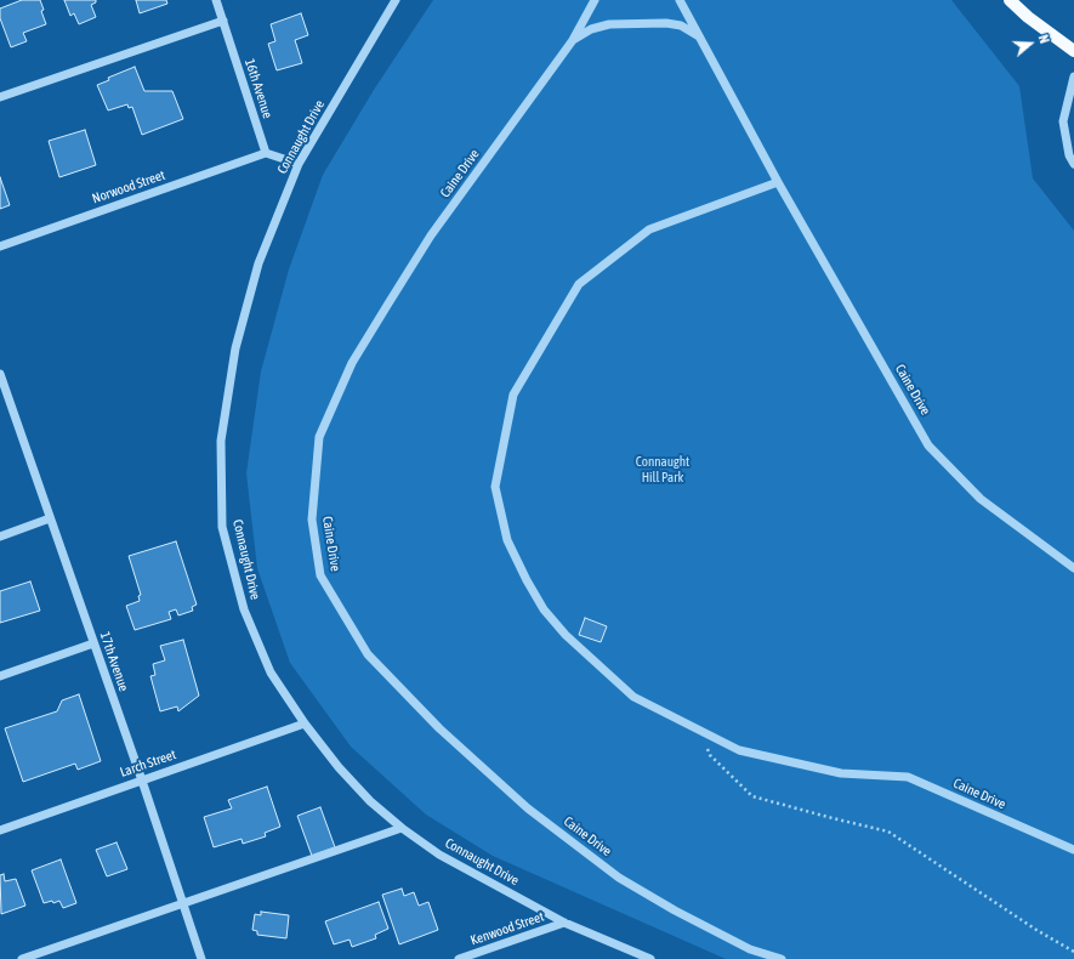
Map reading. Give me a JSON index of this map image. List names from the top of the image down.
{
  "streets": {
    "street": [
      "16th Avenue",
      "Connaught Drive",
      "Caine Drive",
      "Norwood Street",
      "17th Avenue",
      "Larch Street",
      "Kenwood Street"
    ]
  },
  "crossings": [
    ["16th Avenue", "Norwood Street"],
    ["Connaught Drive", "Larch Street"],
    ["Connaught Drive", "Kenwood Street"],
    ["17th Avenue", "Larch Street"]
  ],
  "parks": ["Connaught Hill Park"],
  "north": "right"
}
